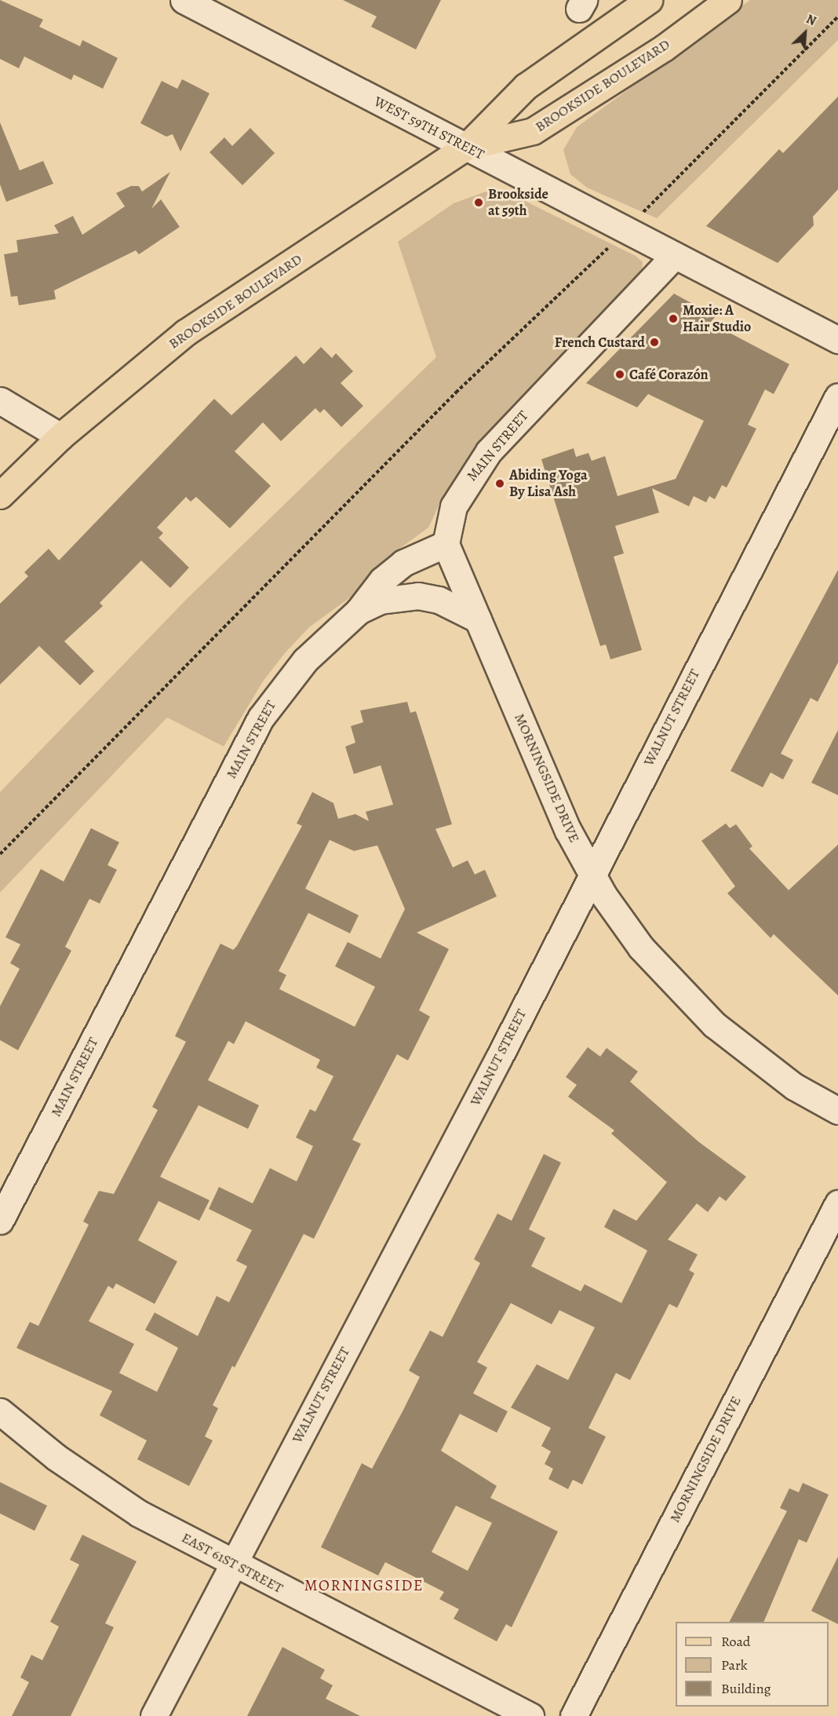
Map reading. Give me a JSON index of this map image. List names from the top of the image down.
{
  "streets": {
    "main road": ["BROOKSIDE BOULEVARD"],
    "street": [
      "WEST 59TH STREET",
      "MAIN STREET",
      "WALNUT STREET",
      "MORNINGSIDE DRIVE",
      "EAST 61ST STREET"
    ]
  },
  "crossings": [
    ["BROOKSIDE BOULEVARD", "WEST 59TH STREET"],
    ["WEST 59TH STREET", "MAIN STREET"],
    ["MAIN STREET", "MORNINGSIDE DRIVE"],
    ["WALNUT STREET", "MORNINGSIDE DRIVE"],
    ["WALNUT STREET", "EAST 61ST STREET"]
  ],
  "districts": ["MORNINGSIDE"],
  "places": [
    "Brookside at 59th",
    "Moxie: A Hair Studio",
    "French Custard",
    "Café Corazón",
    "Abiding Yoga By Lisa Ash"
  ],
  "legend": ["Road", "Park", "Building"],
  "north": "top right"
}
